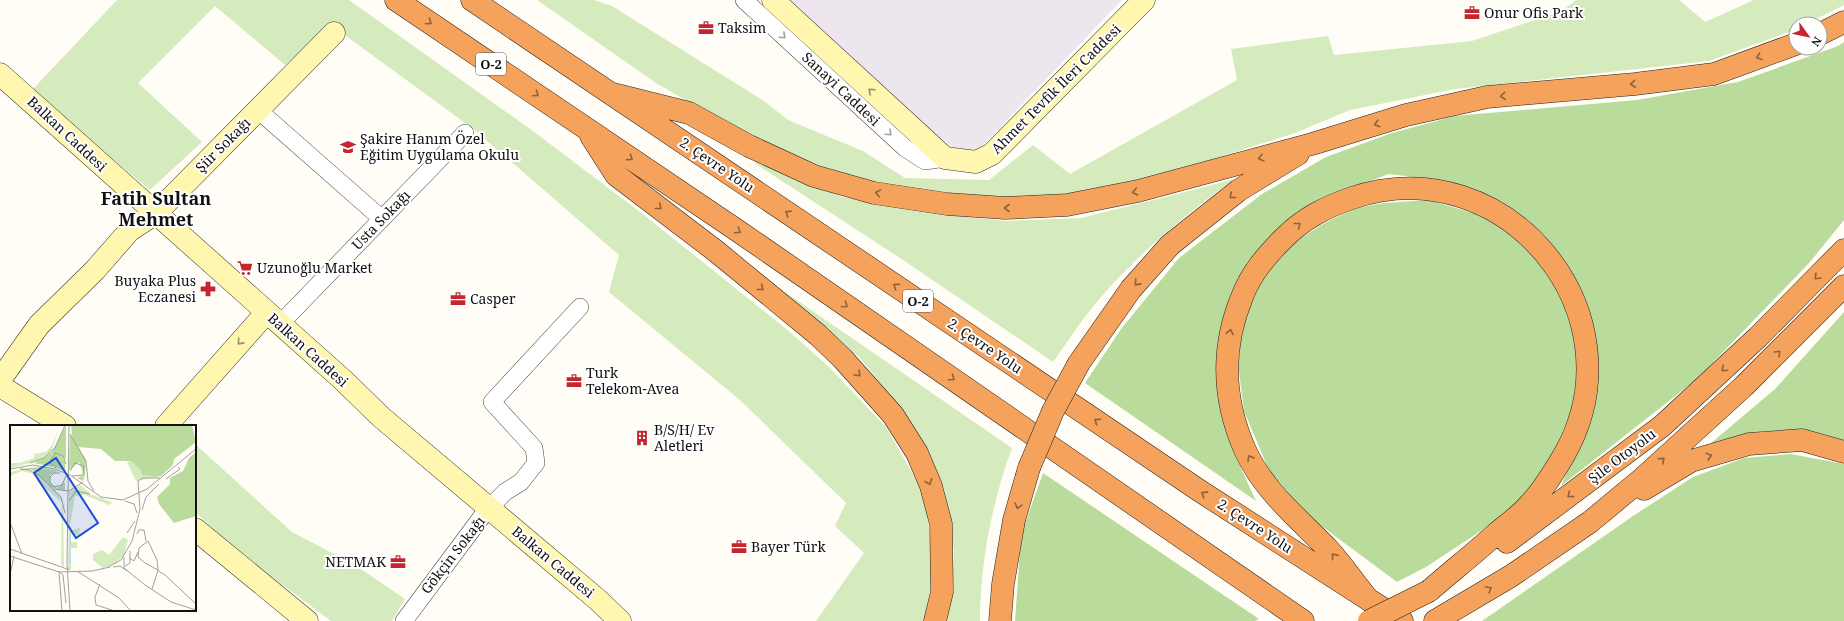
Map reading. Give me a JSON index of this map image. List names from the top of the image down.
{
  "streets": {
    "highway": ["O-2", "2. Çevre Yolu", "Şile Otoyolu"],
    "street": [
      "Sanayi Caddesi",
      "Ahmet Tevfik İleri Caddesi",
      "Balkan Caddesi",
      "Şiir Sokağı",
      "Usta Sokağı",
      "Gökçin Sokağı"
    ]
  },
  "crossings": [
    ["Sanayi Caddesi", "Ahmet Tevfik İleri Caddesi"],
    ["Balkan Caddesi", "Şiir Sokağı"],
    ["Balkan Caddesi", "Usta Sokağı"],
    ["Balkan Caddesi", "Gökçin Sokağı"]
  ],
  "districts": ["Fatih Sultan Mehmet"],
  "places": {
    "office": [
      "Onur Ofis Park",
      "Taksim",
      "Casper",
      "Turk Telekom-Avea",
      "Bayer Türk",
      "NETMAK"
    ],
    "school or university": ["Şakire Hanım Özel Eğitim Uygulama Okulu"],
    "supermarket": ["Uzunoğlu Market"],
    "pharmacy": ["Buyaka Plus Eczanesi"],
    "building": ["B/S/H/ Ev Aletleri"]
  },
  "north": "bottom right"
}
